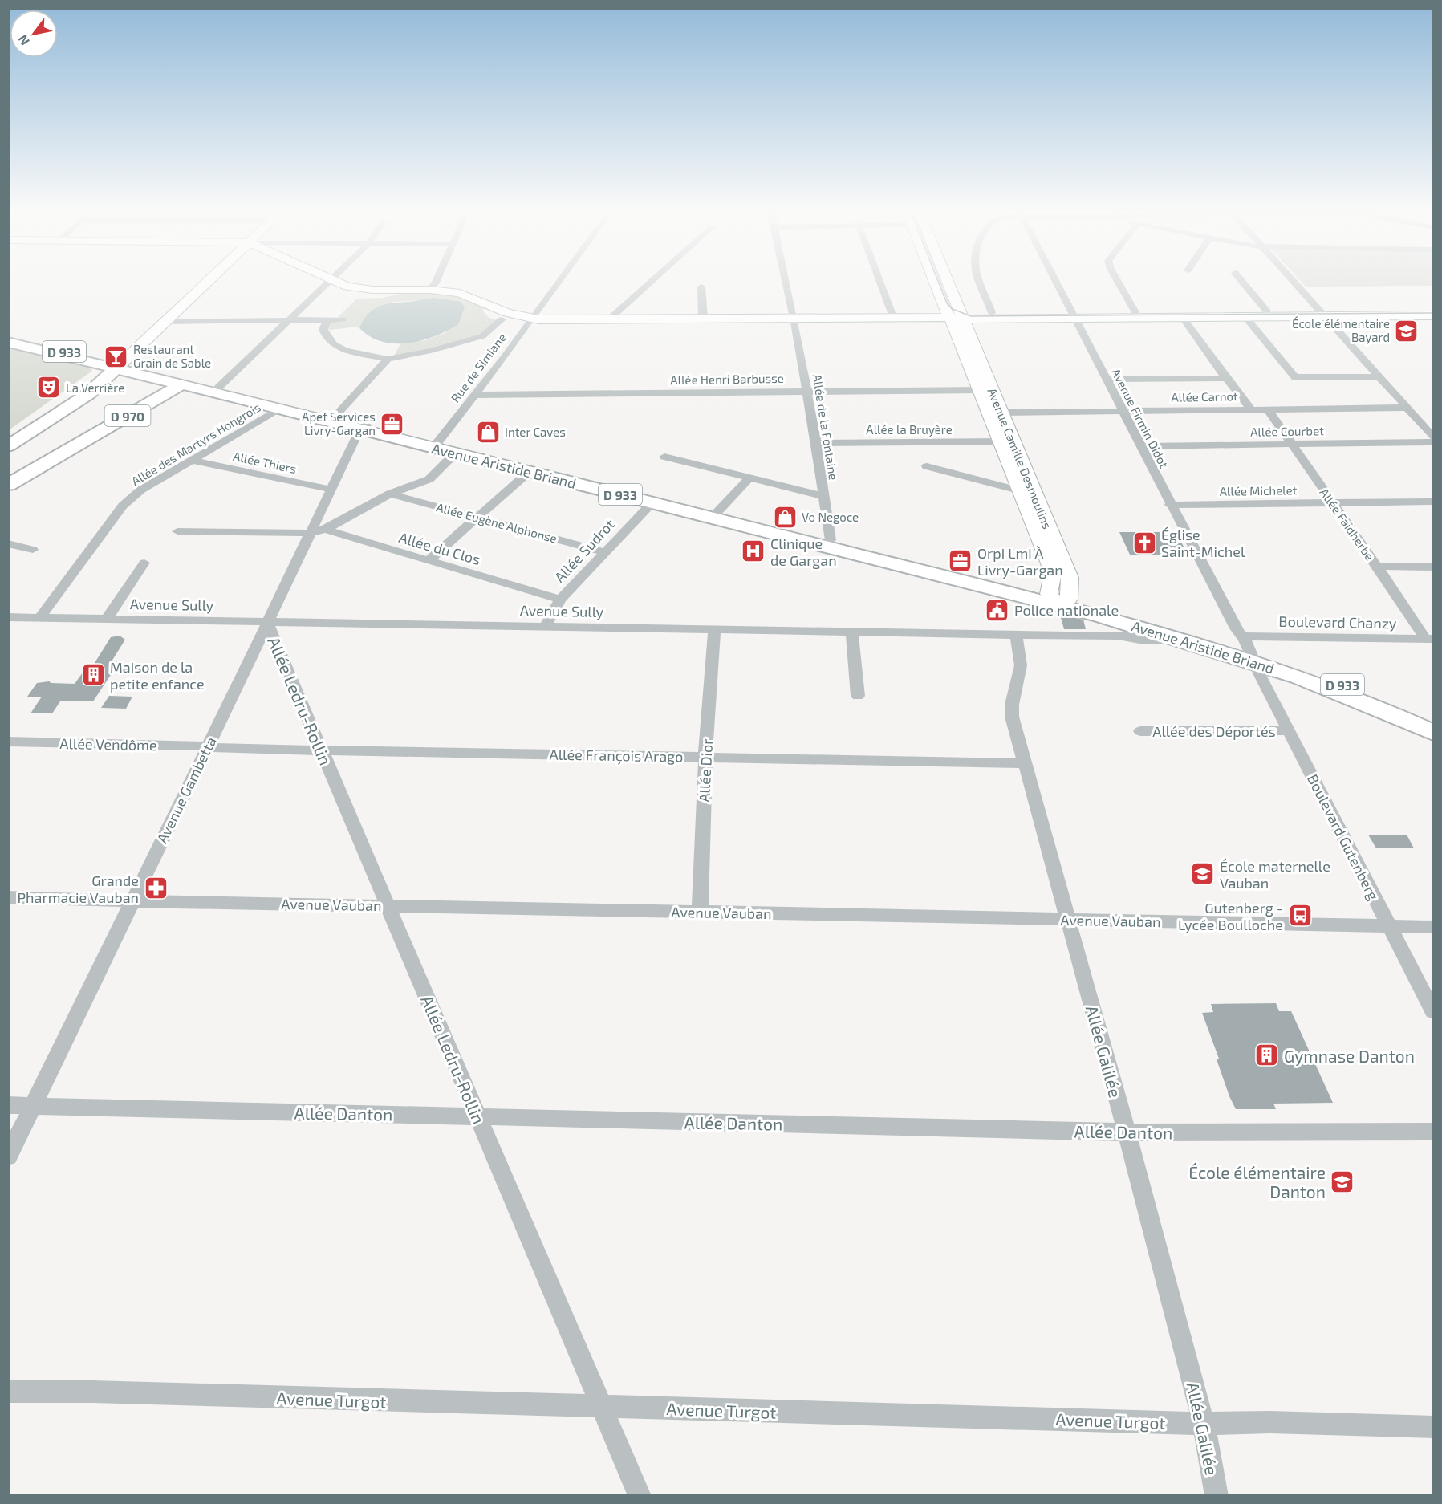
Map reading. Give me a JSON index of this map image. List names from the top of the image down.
{
  "streets": {
    "main road": [
      "D 933",
      "D 970",
      "Avenue Camille Desmoulins",
      "Avenue Aristide Briand"
    ],
    "street": [
      "Rue de Simiane",
      "Allée Henri Barbusse",
      "Allée Carnot",
      "Avenue Firmin Didot",
      "Allée de la Fontaine",
      "Allée la Bruyère",
      "Allée Courbet",
      "Allée des Martyrs Hongrois",
      "Allée Thiers",
      "Allée Michelet",
      "Allée Eugène Alphonse",
      "Allée Faidherbe",
      "Allée du Clos",
      "Allée Sudrot",
      "Avenue Sully",
      "Boulevard Chanzy",
      "Allée Ledru-Rollin",
      "Allée des Déportés",
      "Allée Vendôme",
      "Allée François Arago",
      "Allée Dior",
      "Avenue Gambetta",
      "Boulevard Gutenberg",
      "Avenue Vauban",
      "Allée Galilée",
      "Allée Danton",
      "Avenue Turgot"
    ]
  },
  "crossings": [
    ["D 933", "D 970"],
    ["D 933", "Avenue Aristide Briand"],
    ["Rue de Simiane", "Allée Henri Barbusse"],
    ["Rue de Simiane", "Avenue Aristide Briand"],
    ["Allée Henri Barbusse", "Allée de la Fontaine"],
    ["Allée Henri Barbusse", "Avenue Camille Desmoulins"],
    ["Allée Carnot", "Avenue Firmin Didot"],
    ["Allée Carnot", "Avenue Camille Desmoulins"],
    ["Allée Carnot", "Allée Faidherbe"],
    ["D 970", "Avenue Aristide Briand"],
    ["Avenue Firmin Didot", "Allée Courbet"],
    ["Avenue Firmin Didot", "Avenue Aristide Briand"],
    ["Avenue Firmin Didot", "Allée Michelet"],
    ["Avenue Firmin Didot", "Boulevard Chanzy"],
    ["Avenue Firmin Didot", "Boulevard Gutenberg"],
    ["Allée de la Fontaine", "Allée la Bruyère"],
    ["Allée de la Fontaine", "Avenue Aristide Briand"],
    ["Allée la Bruyère", "Avenue Camille Desmoulins"],
    ["Allée Courbet", "Allée Faidherbe"],
    ["Allée des Martyrs Hongrois", "Allée Thiers"],
    ["Allée des Martyrs Hongrois", "Avenue Aristide Briand"],
    ["Allée des Martyrs Hongrois", "Avenue Sully"],
    ["Avenue Camille Desmoulins", "Avenue Aristide Briand"],
    ["Allée Thiers", "Avenue Gambetta"],
    ["Avenue Aristide Briand", "Allée Sudrot"],
    ["Avenue Aristide Briand", "Avenue Sully"],
    ["Avenue Aristide Briand", "Boulevard Chanzy"],
    ["Avenue Aristide Briand", "Avenue Gambetta"],
    ["Avenue Aristide Briand", "Boulevard Gutenberg"],
    ["Allée Michelet", "Allée Faidherbe"],
    ["Allée Eugène Alphonse", "Allée Sudrot"],
    ["Allée Faidherbe", "Boulevard Chanzy"],
    ["Allée du Clos", "Allée Sudrot"],
    ["Allée du Clos", "Avenue Gambetta"],
    ["Allée Sudrot", "Avenue Sully"],
    ["Avenue Sully", "Allée Ledru-Rollin"],
    ["Avenue Sully", "Allée Dior"],
    ["Avenue Sully", "Avenue Gambetta"],
    ["Avenue Sully", "Allée Galilée"],
    ["Boulevard Chanzy", "Boulevard Gutenberg"],
    ["Allée Ledru-Rollin", "Allée François Arago"],
    ["Allée Ledru-Rollin", "Avenue Gambetta"],
    ["Allée Ledru-Rollin", "Avenue Vauban"],
    ["Allée Ledru-Rollin", "Allée Danton"],
    ["Allée Ledru-Rollin", "Avenue Turgot"],
    ["Allée des Déportés", "Boulevard Gutenberg"],
    ["Allée Vendôme", "Allée François Arago"],
    ["Allée Vendôme", "Avenue Gambetta"],
    ["Allée François Arago", "Allée Dior"],
    ["Allée François Arago", "Avenue Gambetta"],
    ["Allée François Arago", "Allée Galilée"],
    ["Allée Dior", "Avenue Vauban"],
    ["Avenue Gambetta", "Avenue Vauban"],
    ["Avenue Gambetta", "Allée Danton"],
    ["Boulevard Gutenberg", "Avenue Vauban"],
    ["Avenue Vauban", "Allée Galilée"],
    ["Allée Galilée", "Allée Danton"],
    ["Allée Galilée", "Avenue Turgot"]
  ],
  "places": {
    "school or university": ["École élémentaire Bayard", "École maternelle Vauban", "École élémentaire Danton"],
    "bar": ["Restaurant Grain de Sable"],
    "theatre": ["La Verrière"],
    "office": ["Apef Services Livry-Gargan", "Orpi Lmi À Livry-Gargan"],
    "shop": ["Inter Caves", "Vo Negoce"],
    "church": ["Église Saint-Michel"],
    "hospital": ["Clinique de Gargan"],
    "public building": ["Police nationale"],
    "building": ["Maison de la petite enfance", "Gymnase Danton"],
    "pharmacy": ["Grande Pharmacie Vauban"],
    "bus stop": ["Gutenberg - Lycée Boulloche"]
  },
  "north": "bottom left"
}
